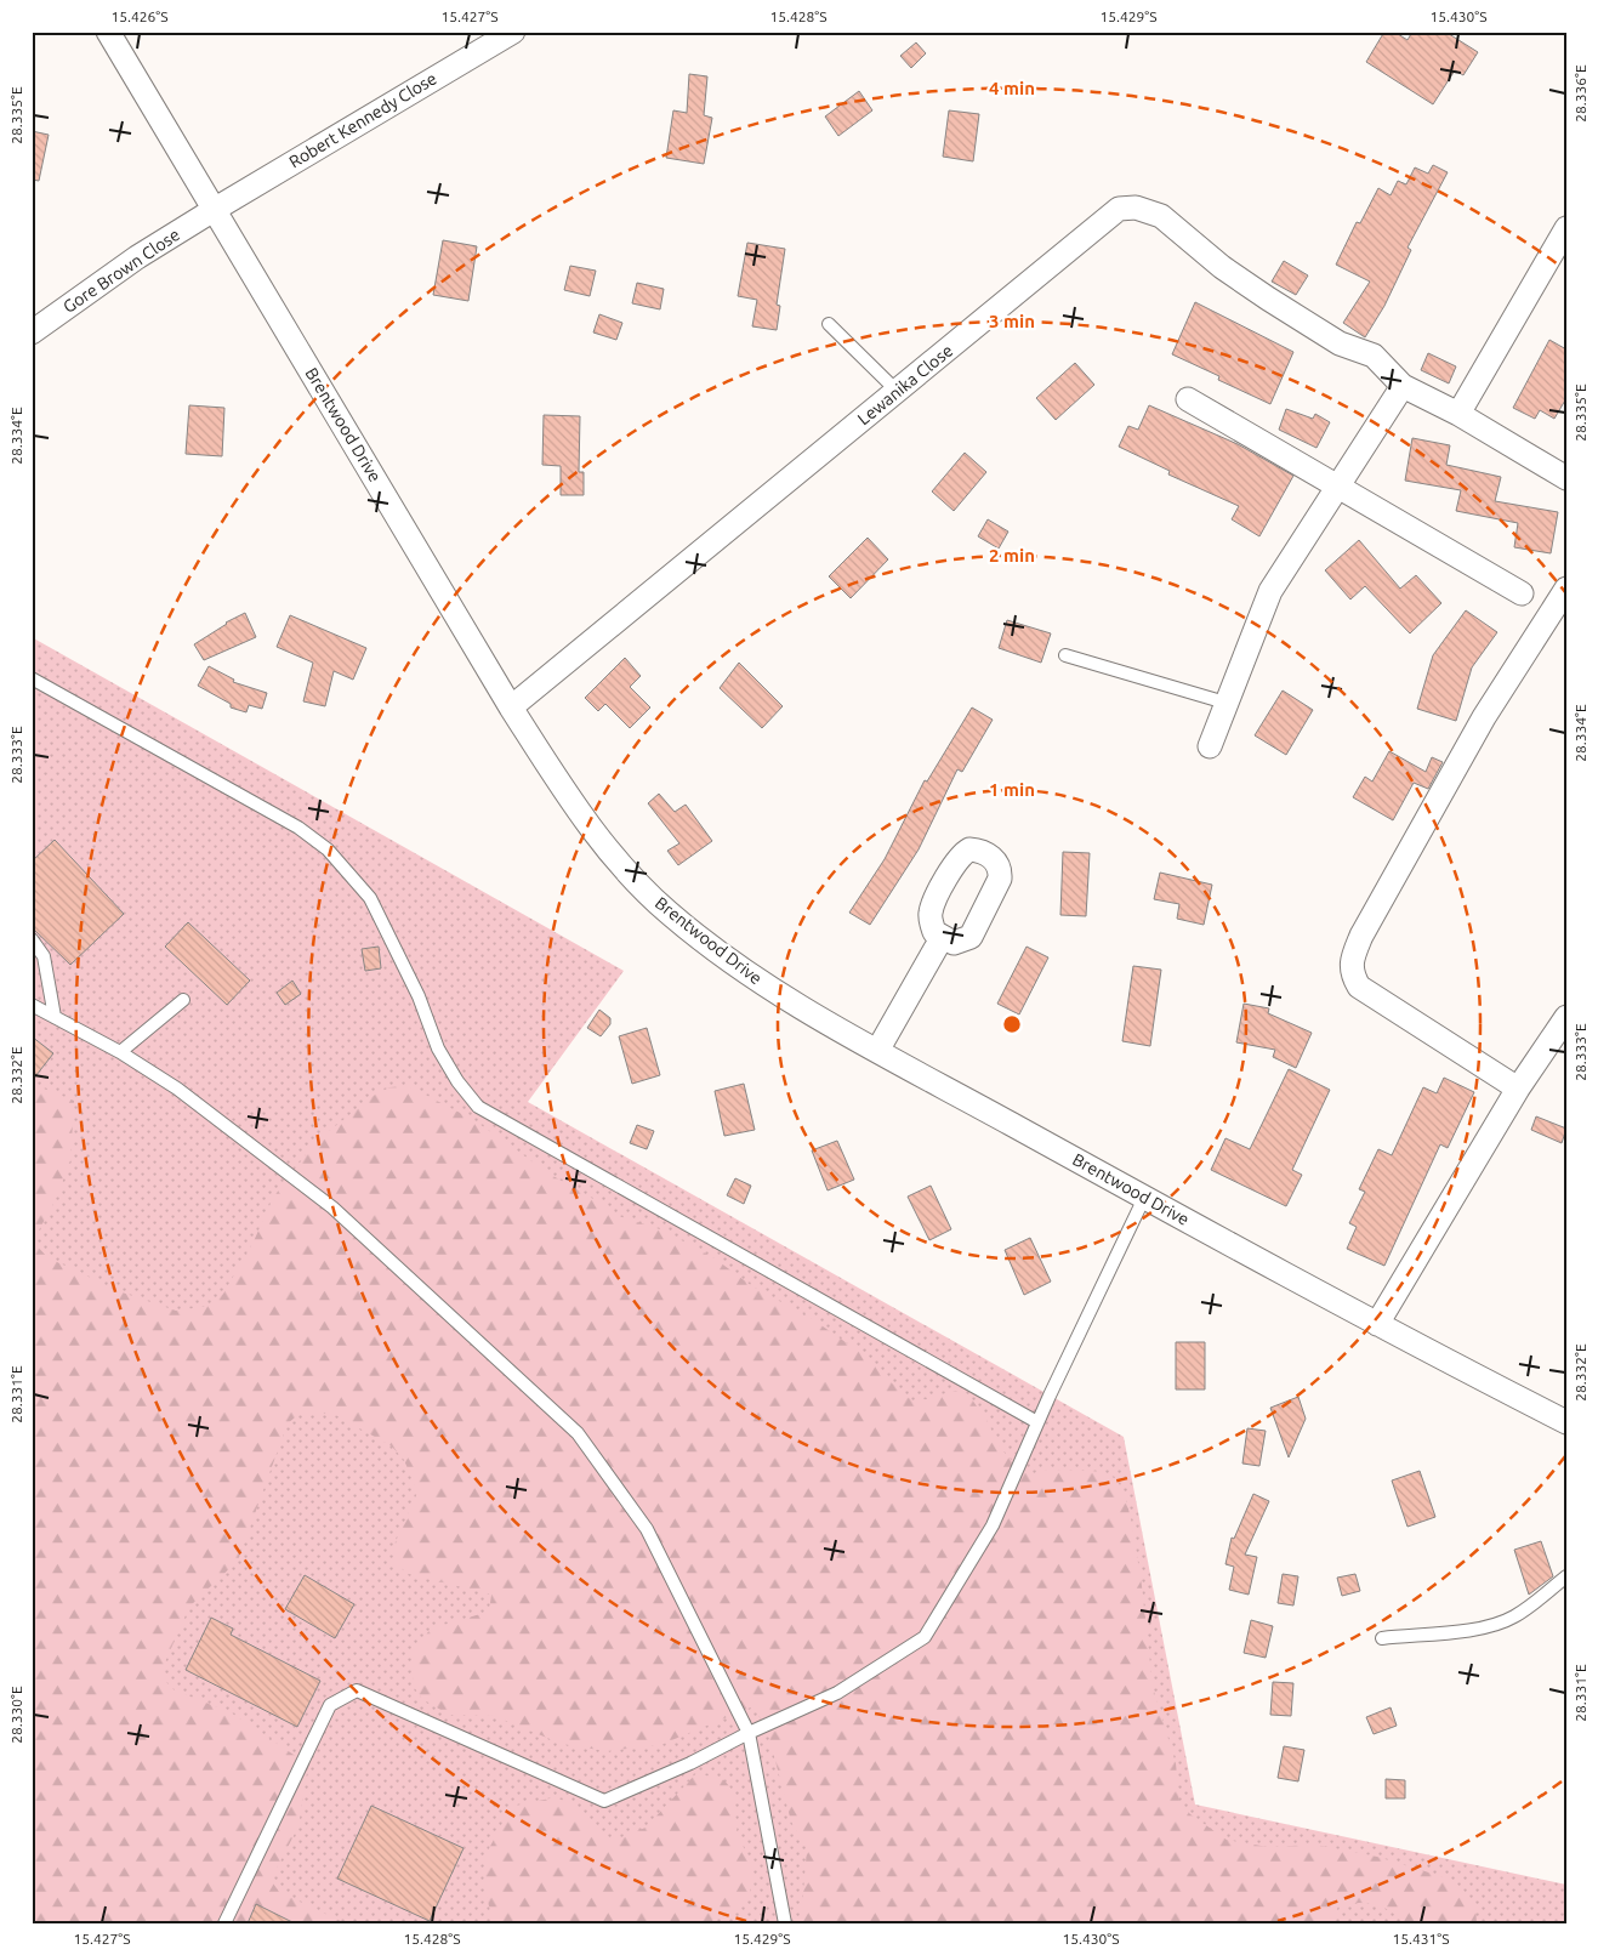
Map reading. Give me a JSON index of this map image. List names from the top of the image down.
{
  "streets": {
    "street": [
      "Robert Kennedy Close",
      "Gore Brown Close",
      "Lewanika Close",
      "Brentwood Drive"
    ]
  },
  "crossings": [
    ["Robert Kennedy Close", "Gore Brown Close"],
    ["Robert Kennedy Close", "Brentwood Drive"],
    ["Gore Brown Close", "Brentwood Drive"],
    ["Lewanika Close", "Brentwood Drive"]
  ],
  "coordinates": [
    "15.426°S",
    "15.427°S",
    "15.428°S",
    "15.429°S",
    "15.430°S",
    "28.336°E",
    "28.335°E",
    "28.334°E",
    "28.333°E",
    "28.332°E",
    "28.331°E",
    "28.330°E",
    "15.431°S"
  ],
  "rings": [
    "4 min",
    "3 min",
    "2 min",
    "1 min"
  ]
}
